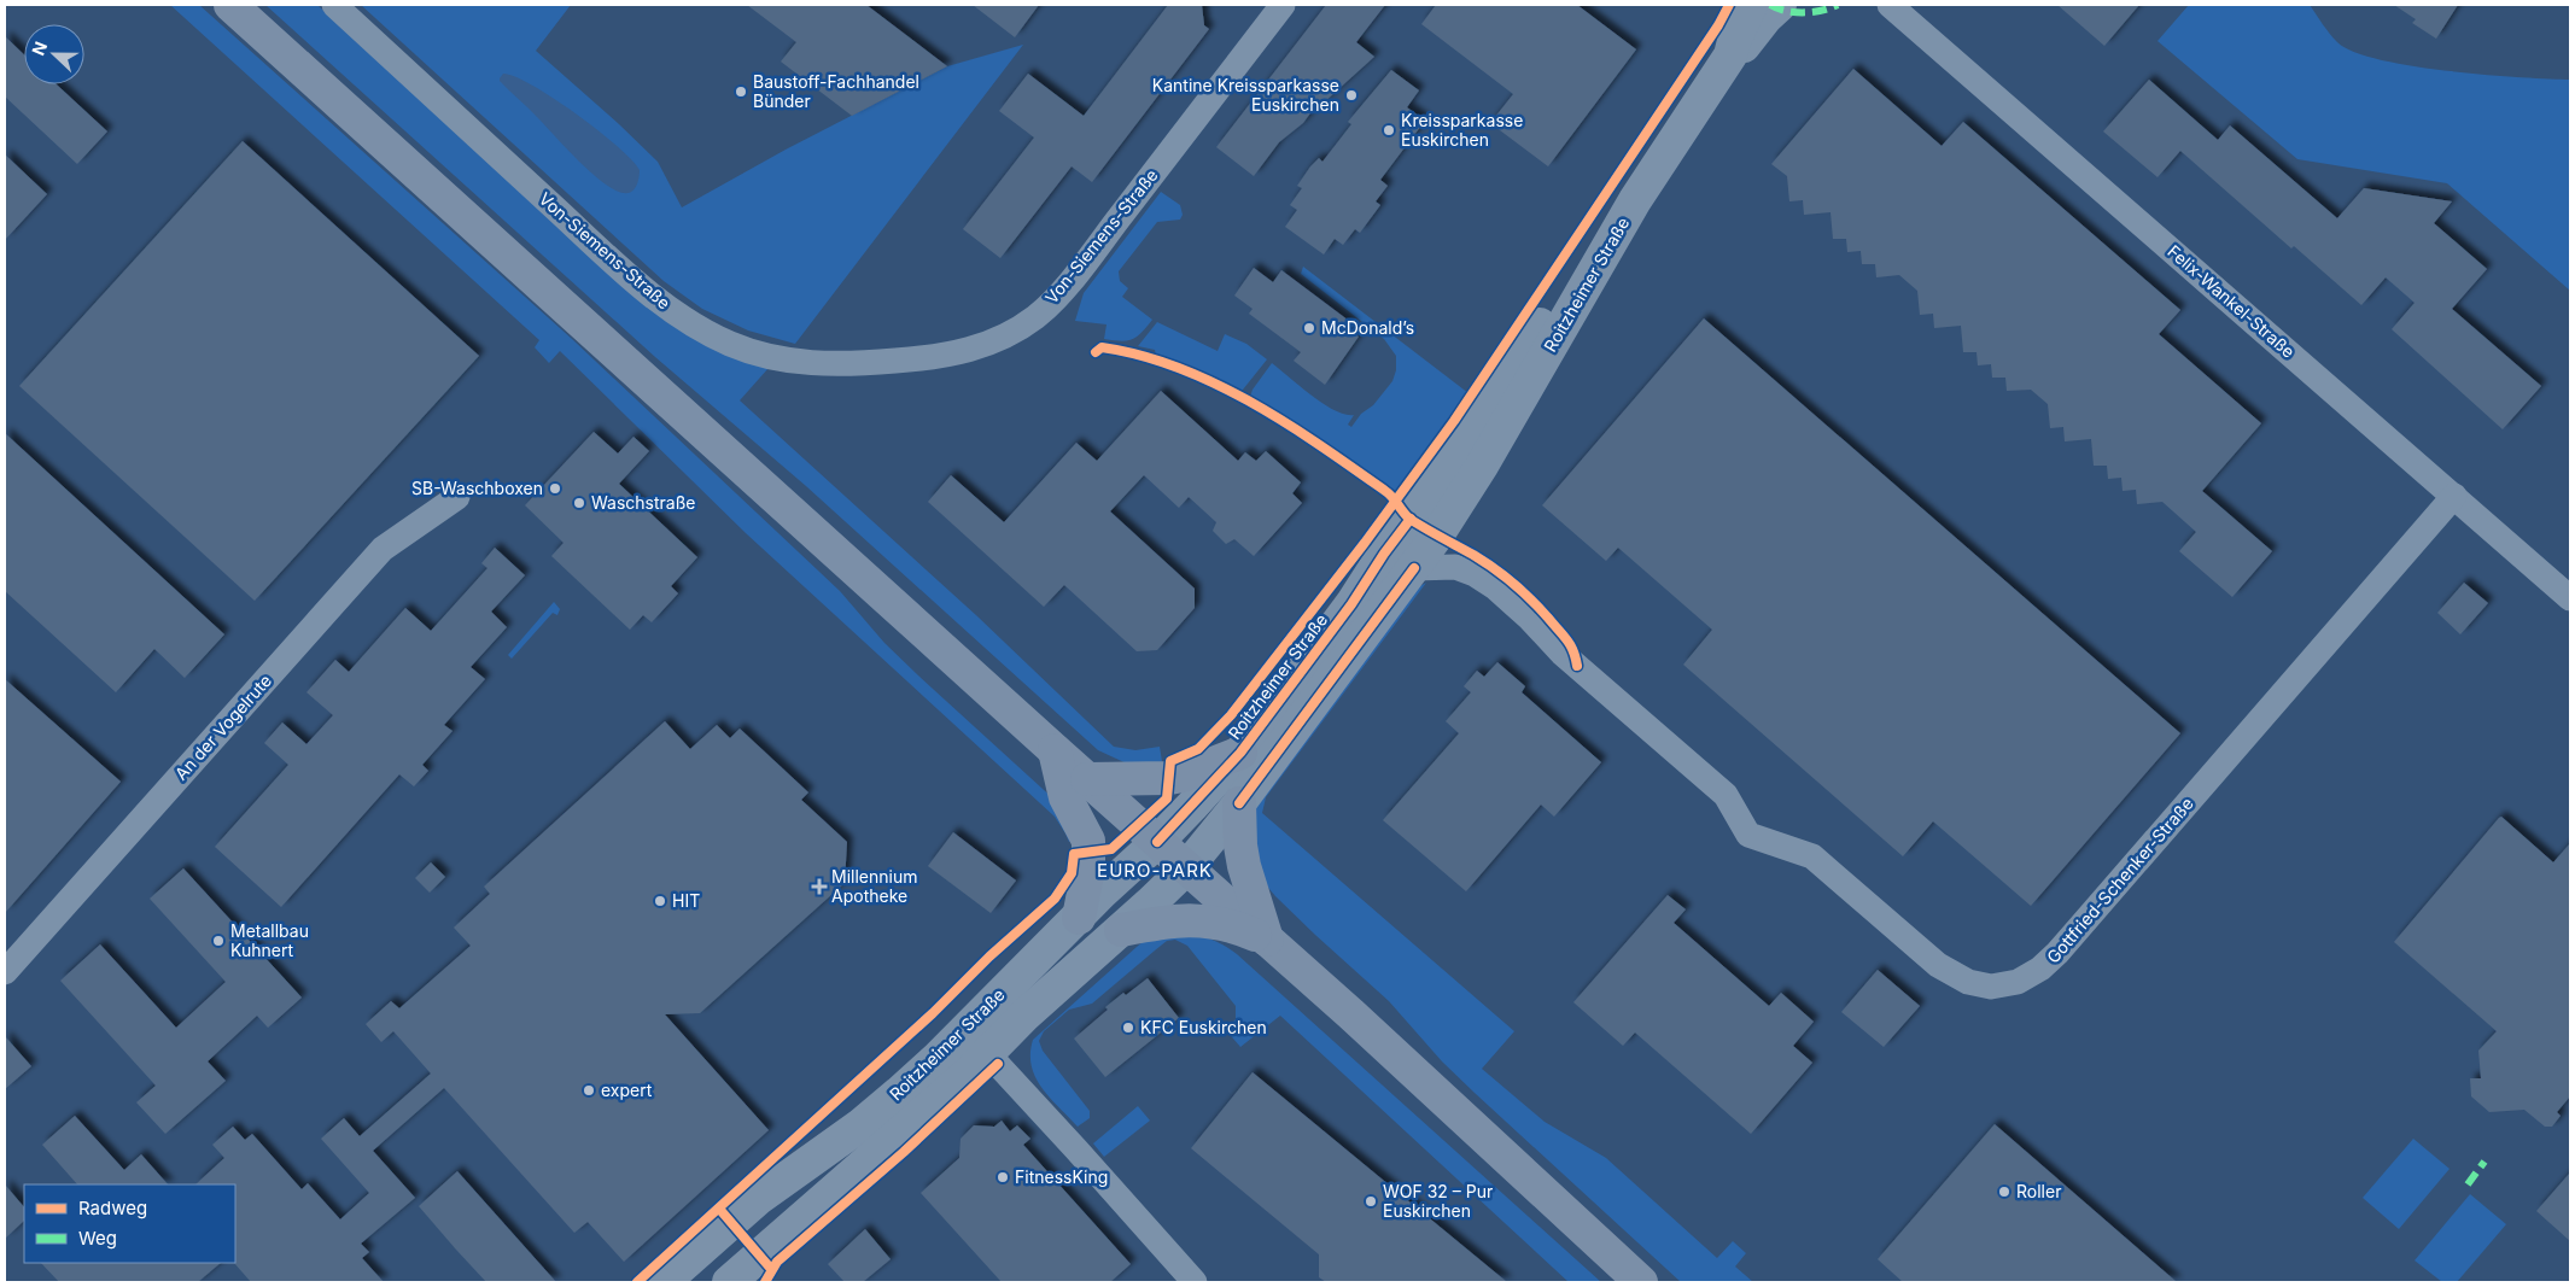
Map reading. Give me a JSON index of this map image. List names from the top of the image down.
{
  "streets": {
    "street": [
      "Von-Siemens-Straße",
      "Roitzheimer Straße",
      "Felix-Wankel-Straße",
      "An der Vogelrute",
      "Gottfried-Schenker-Straße"
    ]
  },
  "crossings": [
    ["Roitzheimer Straße", "Gottfried-Schenker-Straße"],
    ["Felix-Wankel-Straße", "Gottfried-Schenker-Straße"]
  ],
  "districts": ["EURO-PARK"],
  "places": {
    "other": [
      "Baustoff-Fachhandel Bünder",
      "Kantine Kreissparkasse Euskirchen",
      "Kreissparkasse Euskirchen",
      "McDonald’s",
      "SB-Waschboxen",
      "Waschstraße",
      "HIT",
      "Metallbau Kuhnert",
      "KFC Euskirchen",
      "expert",
      "FitnessKing",
      "Roller",
      "WOF 32 – Pur Euskirchen"
    ],
    "health": ["Millennium Apotheke"]
  },
  "legend": ["Radweg", "Weg"],
  "north": "left"
}
